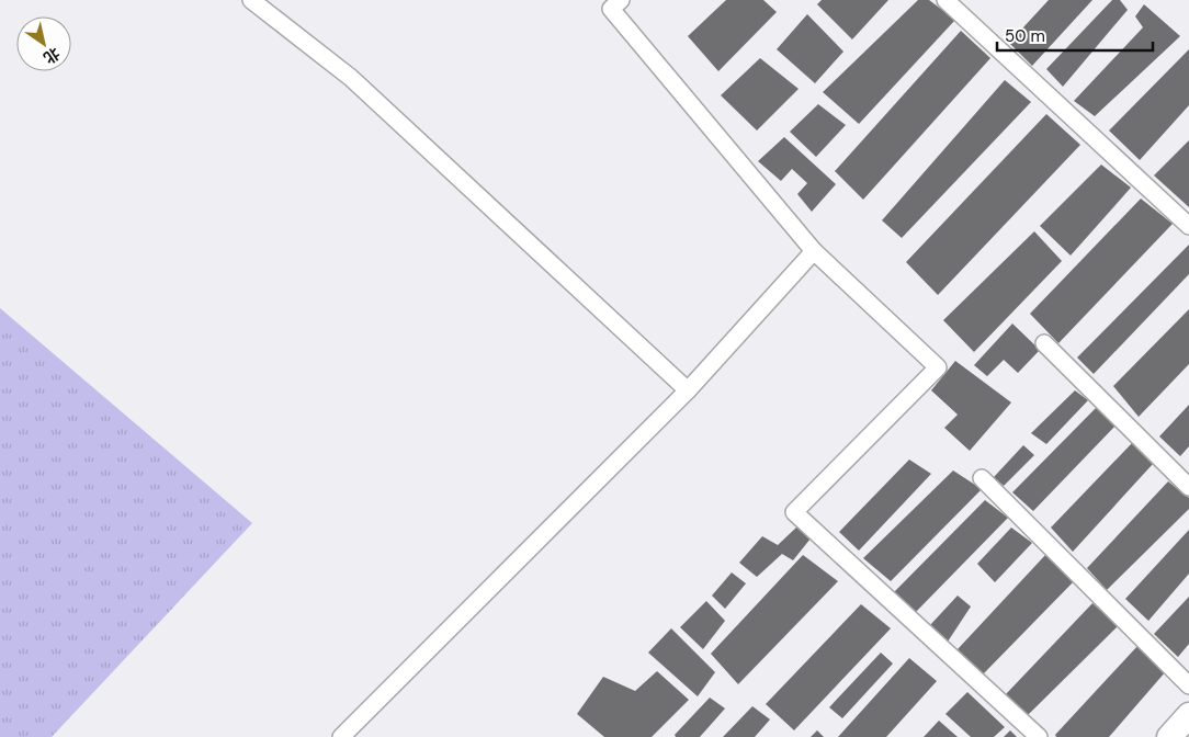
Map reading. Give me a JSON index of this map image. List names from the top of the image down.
{
  "scale_bar": "50 m",
  "north": "bottom right"
}
